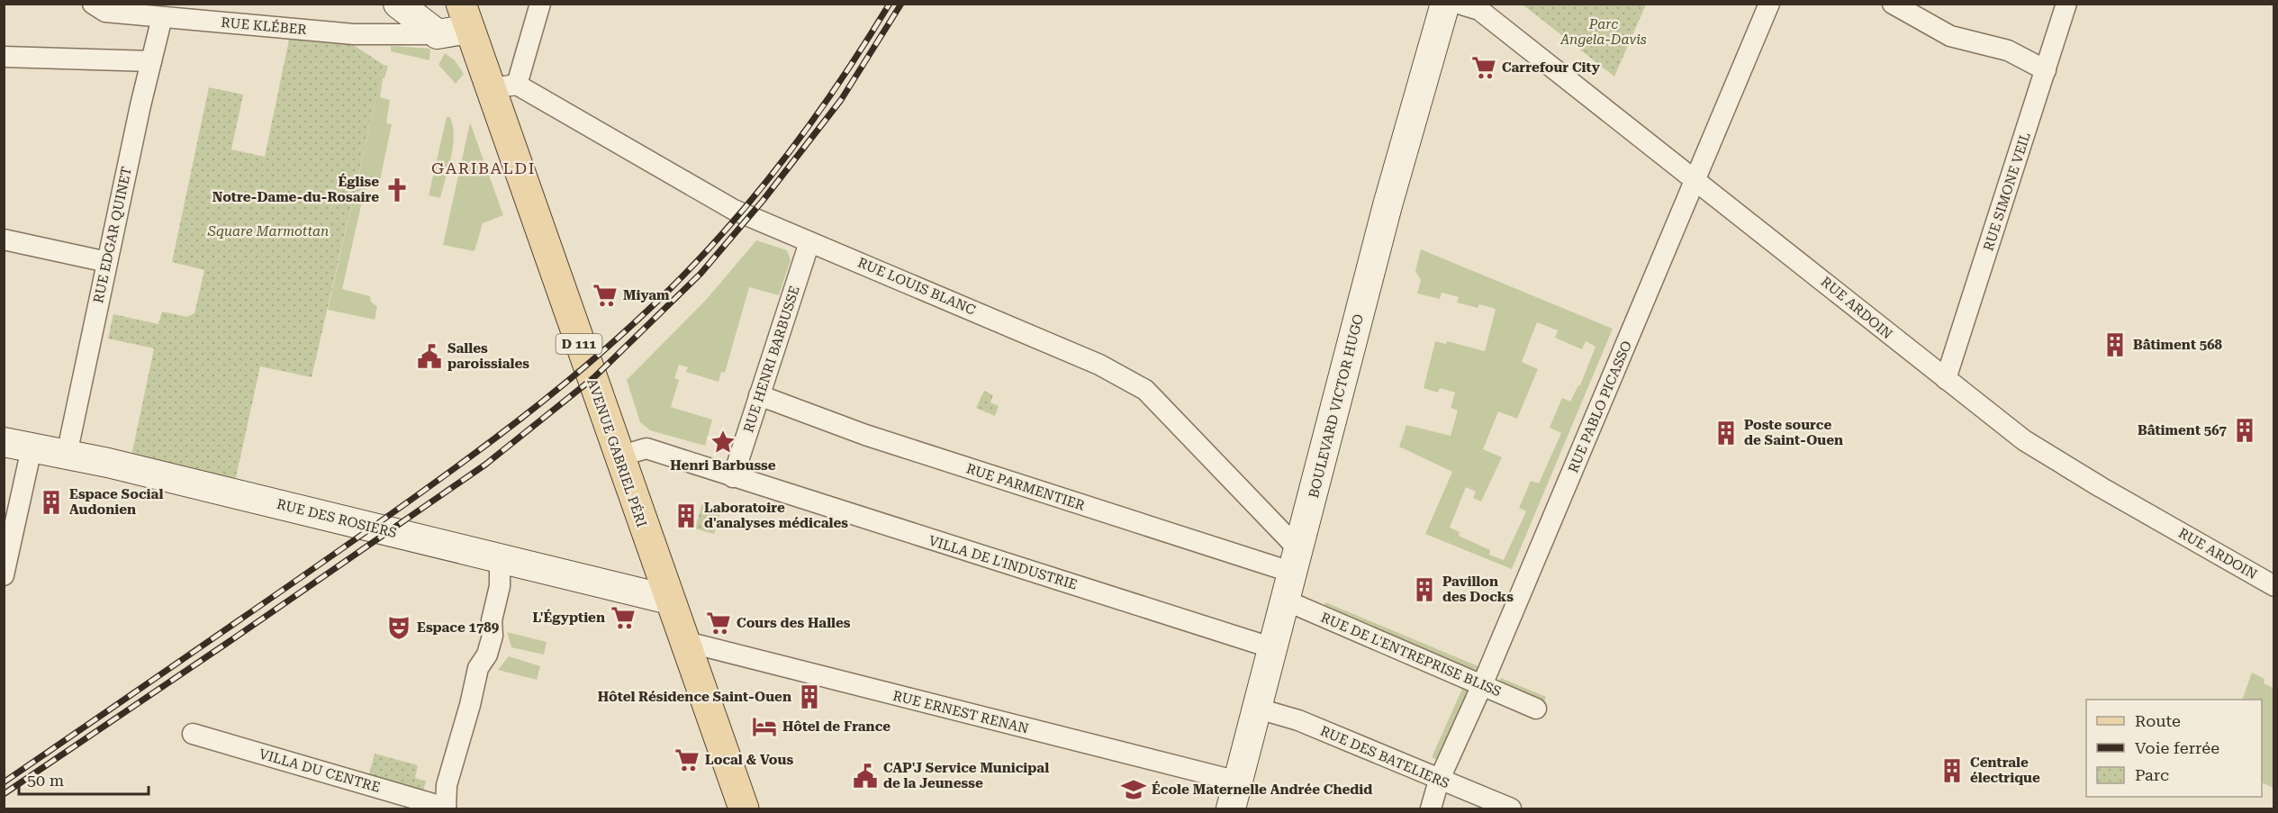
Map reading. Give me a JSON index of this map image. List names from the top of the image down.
{
  "streets": {
    "main road": [
      "D 111",
      "BOULEVARD VICTOR HUGO",
      "AVENUE GABRIEL PÉRI",
      "RUE DES ROSIERS"
    ],
    "street": [
      "RUE KLÉBER",
      "RUE SIMONE VEIL",
      "RUE EDGAR QUINET",
      "RUE LOUIS BLANC",
      "RUE ARDOIN",
      "RUE HENRI BARBUSSE",
      "RUE PABLO PICASSO",
      "RUE PARMENTIER",
      "VILLA DE L'INDUSTRIE",
      "RUE DE L'ENTREPRISE BLISS",
      "RUE ERNEST RENAN",
      "RUE DES BATELIERS",
      "VILLA DU CENTRE"
    ]
  },
  "crossings": [
    ["RUE KLÉBER", "RUE EDGAR QUINET"],
    ["RUE SIMONE VEIL", "RUE ARDOIN"],
    ["RUE EDGAR QUINET", "RUE DES ROSIERS"],
    ["RUE LOUIS BLANC", "RUE HENRI BARBUSSE"],
    ["RUE LOUIS BLANC", "BOULEVARD VICTOR HUGO"],
    ["RUE LOUIS BLANC", "AVENUE GABRIEL PÉRI"],
    ["RUE LOUIS BLANC", "RUE PARMENTIER"],
    ["RUE ARDOIN", "RUE PABLO PICASSO"],
    ["RUE HENRI BARBUSSE", "RUE PARMENTIER"],
    ["RUE HENRI BARBUSSE", "VILLA DE L'INDUSTRIE"],
    ["BOULEVARD VICTOR HUGO", "RUE PARMENTIER"],
    ["BOULEVARD VICTOR HUGO", "VILLA DE L'INDUSTRIE"],
    ["BOULEVARD VICTOR HUGO", "RUE DE L'ENTREPRISE BLISS"],
    ["BOULEVARD VICTOR HUGO", "RUE ERNEST RENAN"],
    ["BOULEVARD VICTOR HUGO", "RUE DES BATELIERS"],
    ["RUE PABLO PICASSO", "RUE DE L'ENTREPRISE BLISS"],
    ["RUE PABLO PICASSO", "RUE DES BATELIERS"],
    ["AVENUE GABRIEL PÉRI", "RUE DES ROSIERS"],
    ["AVENUE GABRIEL PÉRI", "VILLA DE L'INDUSTRIE"],
    ["AVENUE GABRIEL PÉRI", "RUE ERNEST RENAN"]
  ],
  "districts": ["GARIBALDI"],
  "parks": ["Parc Angela-Davis", "Square Marmottan"],
  "places": {
    "supermarket": [
      "Carrefour City",
      "Miyam",
      "L'Égyptien",
      "Cours des Halles",
      "Local & Vous"
    ],
    "church": ["Église Notre-Dame-du-Rosaire"],
    "building": [
      "Bâtiment 568",
      "Bâtiment 567",
      "Poste source de Saint-Ouen",
      "Espace Social Audonien",
      "Laboratoire d'analyses médicales",
      "Pavillon des Docks",
      "Hôtel Résidence Saint-Ouen",
      "Centrale électrique"
    ],
    "public building": ["Salles paroissiales", "CAP'J Service Municipal de la Jeunesse"],
    "place": ["Henri Barbusse"],
    "theatre": ["Espace 1789"],
    "hotel": ["Hôtel de France"],
    "school or university": ["École Maternelle Andrée Chedid"]
  },
  "legend": ["Route", "Voie ferrée", "Parc"],
  "scale_bar": "50 m"
}
